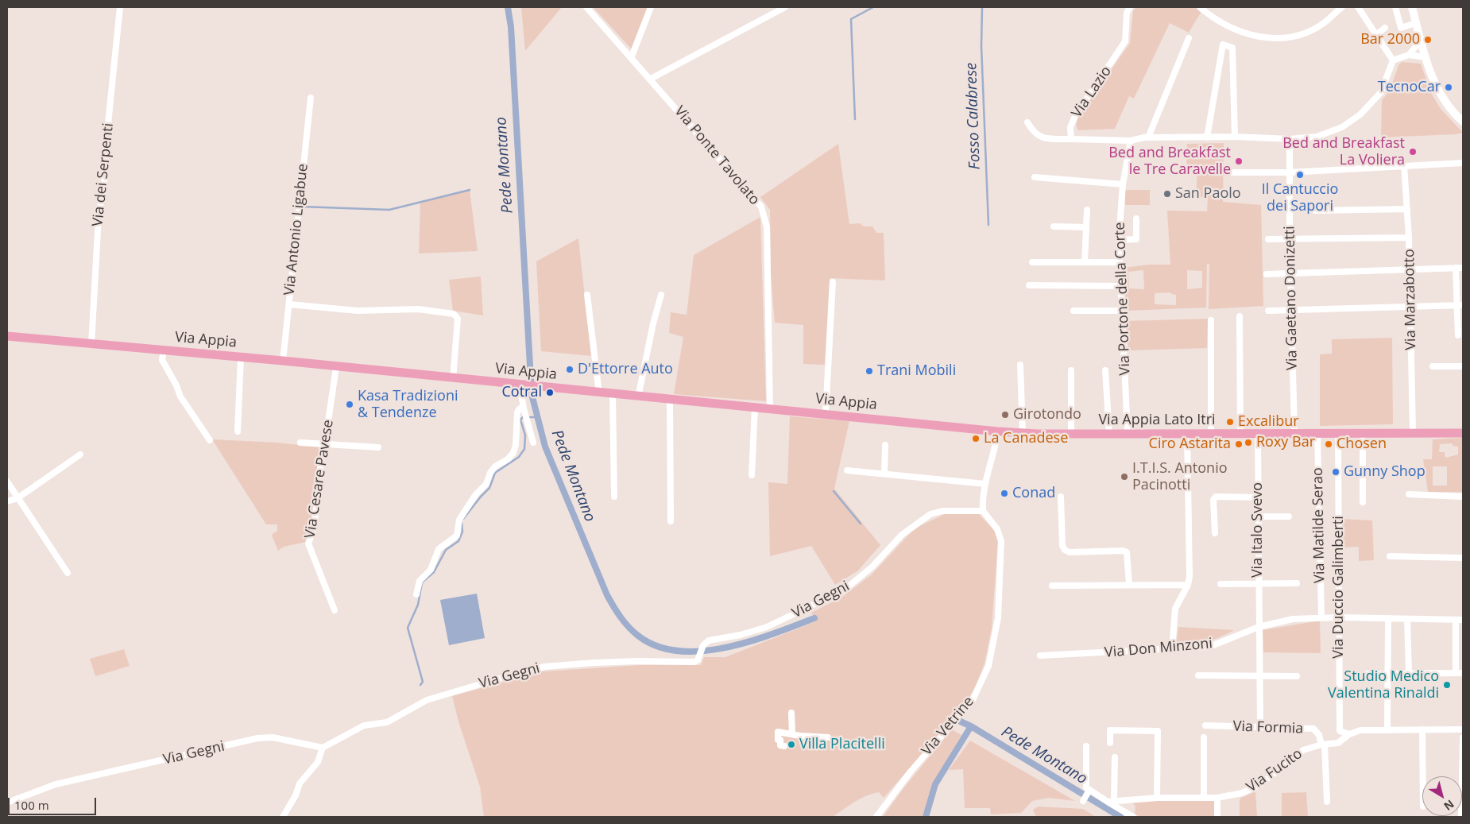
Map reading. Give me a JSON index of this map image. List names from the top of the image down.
{
  "streets": {
    "main road": ["Via Appia", "Via Appia Lato Itri"],
    "street": [
      "Via Lazio",
      "Via Ponte Tavolato",
      "Via dei Serpenti",
      "Via Antonio Ligabue",
      "Via Gaetano Donizetti",
      "Via Portone della Corte",
      "Via Marzabotto",
      "Via Cesare Pavese",
      "Via Matilde Serao",
      "Via Italo Svevo",
      "Via Duccio Galimberti",
      "Via Gegni",
      "Via Don Minzoni",
      "Via Vetrine",
      "Via Formia",
      "Via Fucito"
    ]
  },
  "crossings": [
    ["Via Lazio", "Via Gaetano Donizetti"],
    ["Via Lazio", "Via Portone della Corte"],
    ["Via Ponte Tavolato", "Via Appia"],
    ["Via dei Serpenti", "Via Appia"],
    ["Via Antonio Ligabue", "Via Appia"],
    ["Via Gaetano Donizetti", "Via Appia Lato Itri"],
    ["Via Portone della Corte", "Via Appia Lato Itri"],
    ["Via Marzabotto", "Via Appia Lato Itri"],
    ["Via Appia", "Via Appia Lato Itri"],
    ["Via Appia", "Via Cesare Pavese"],
    ["Via Appia Lato Itri", "Via Matilde Serao"],
    ["Via Appia Lato Itri", "Via Italo Svevo"],
    ["Via Appia Lato Itri", "Via Duccio Galimberti"],
    ["Via Matilde Serao", "Via Don Minzoni"],
    ["Via Italo Svevo", "Via Don Minzoni"],
    ["Via Italo Svevo", "Via Formia"],
    ["Via Duccio Galimberti", "Via Don Minzoni"],
    ["Via Duccio Galimberti", "Via Fucito"],
    ["Via Gegni", "Via Vetrine"],
    ["Via Formia", "Via Fucito"]
  ],
  "water": ["Fosso Calabrese", "Pede Montano"],
  "places": [
    "Bar 2000",
    "TecnoCar",
    "Bed and Breakfast La Voliera",
    "Bed and Breakfast le Tre Caravelle",
    "Il Cantuccio dei Sapori",
    "San Paolo",
    "D'Ettorre Auto",
    "Trani Mobili",
    "Cotral",
    "Kasa Tradizioni & Tendenze",
    "Girotondo",
    "Excalibur",
    "La Canadese",
    "Roxy Bar",
    "Ciro Astarita",
    "Chosen",
    "Gunny Shop",
    "I.T.I.S. Antonio Pacinotti",
    "Conad",
    "Studio Medico Valentina Rinaldi",
    "Villa Placitelli"
  ],
  "scale_bar": "100 m",
  "north": "bottom right"
}
